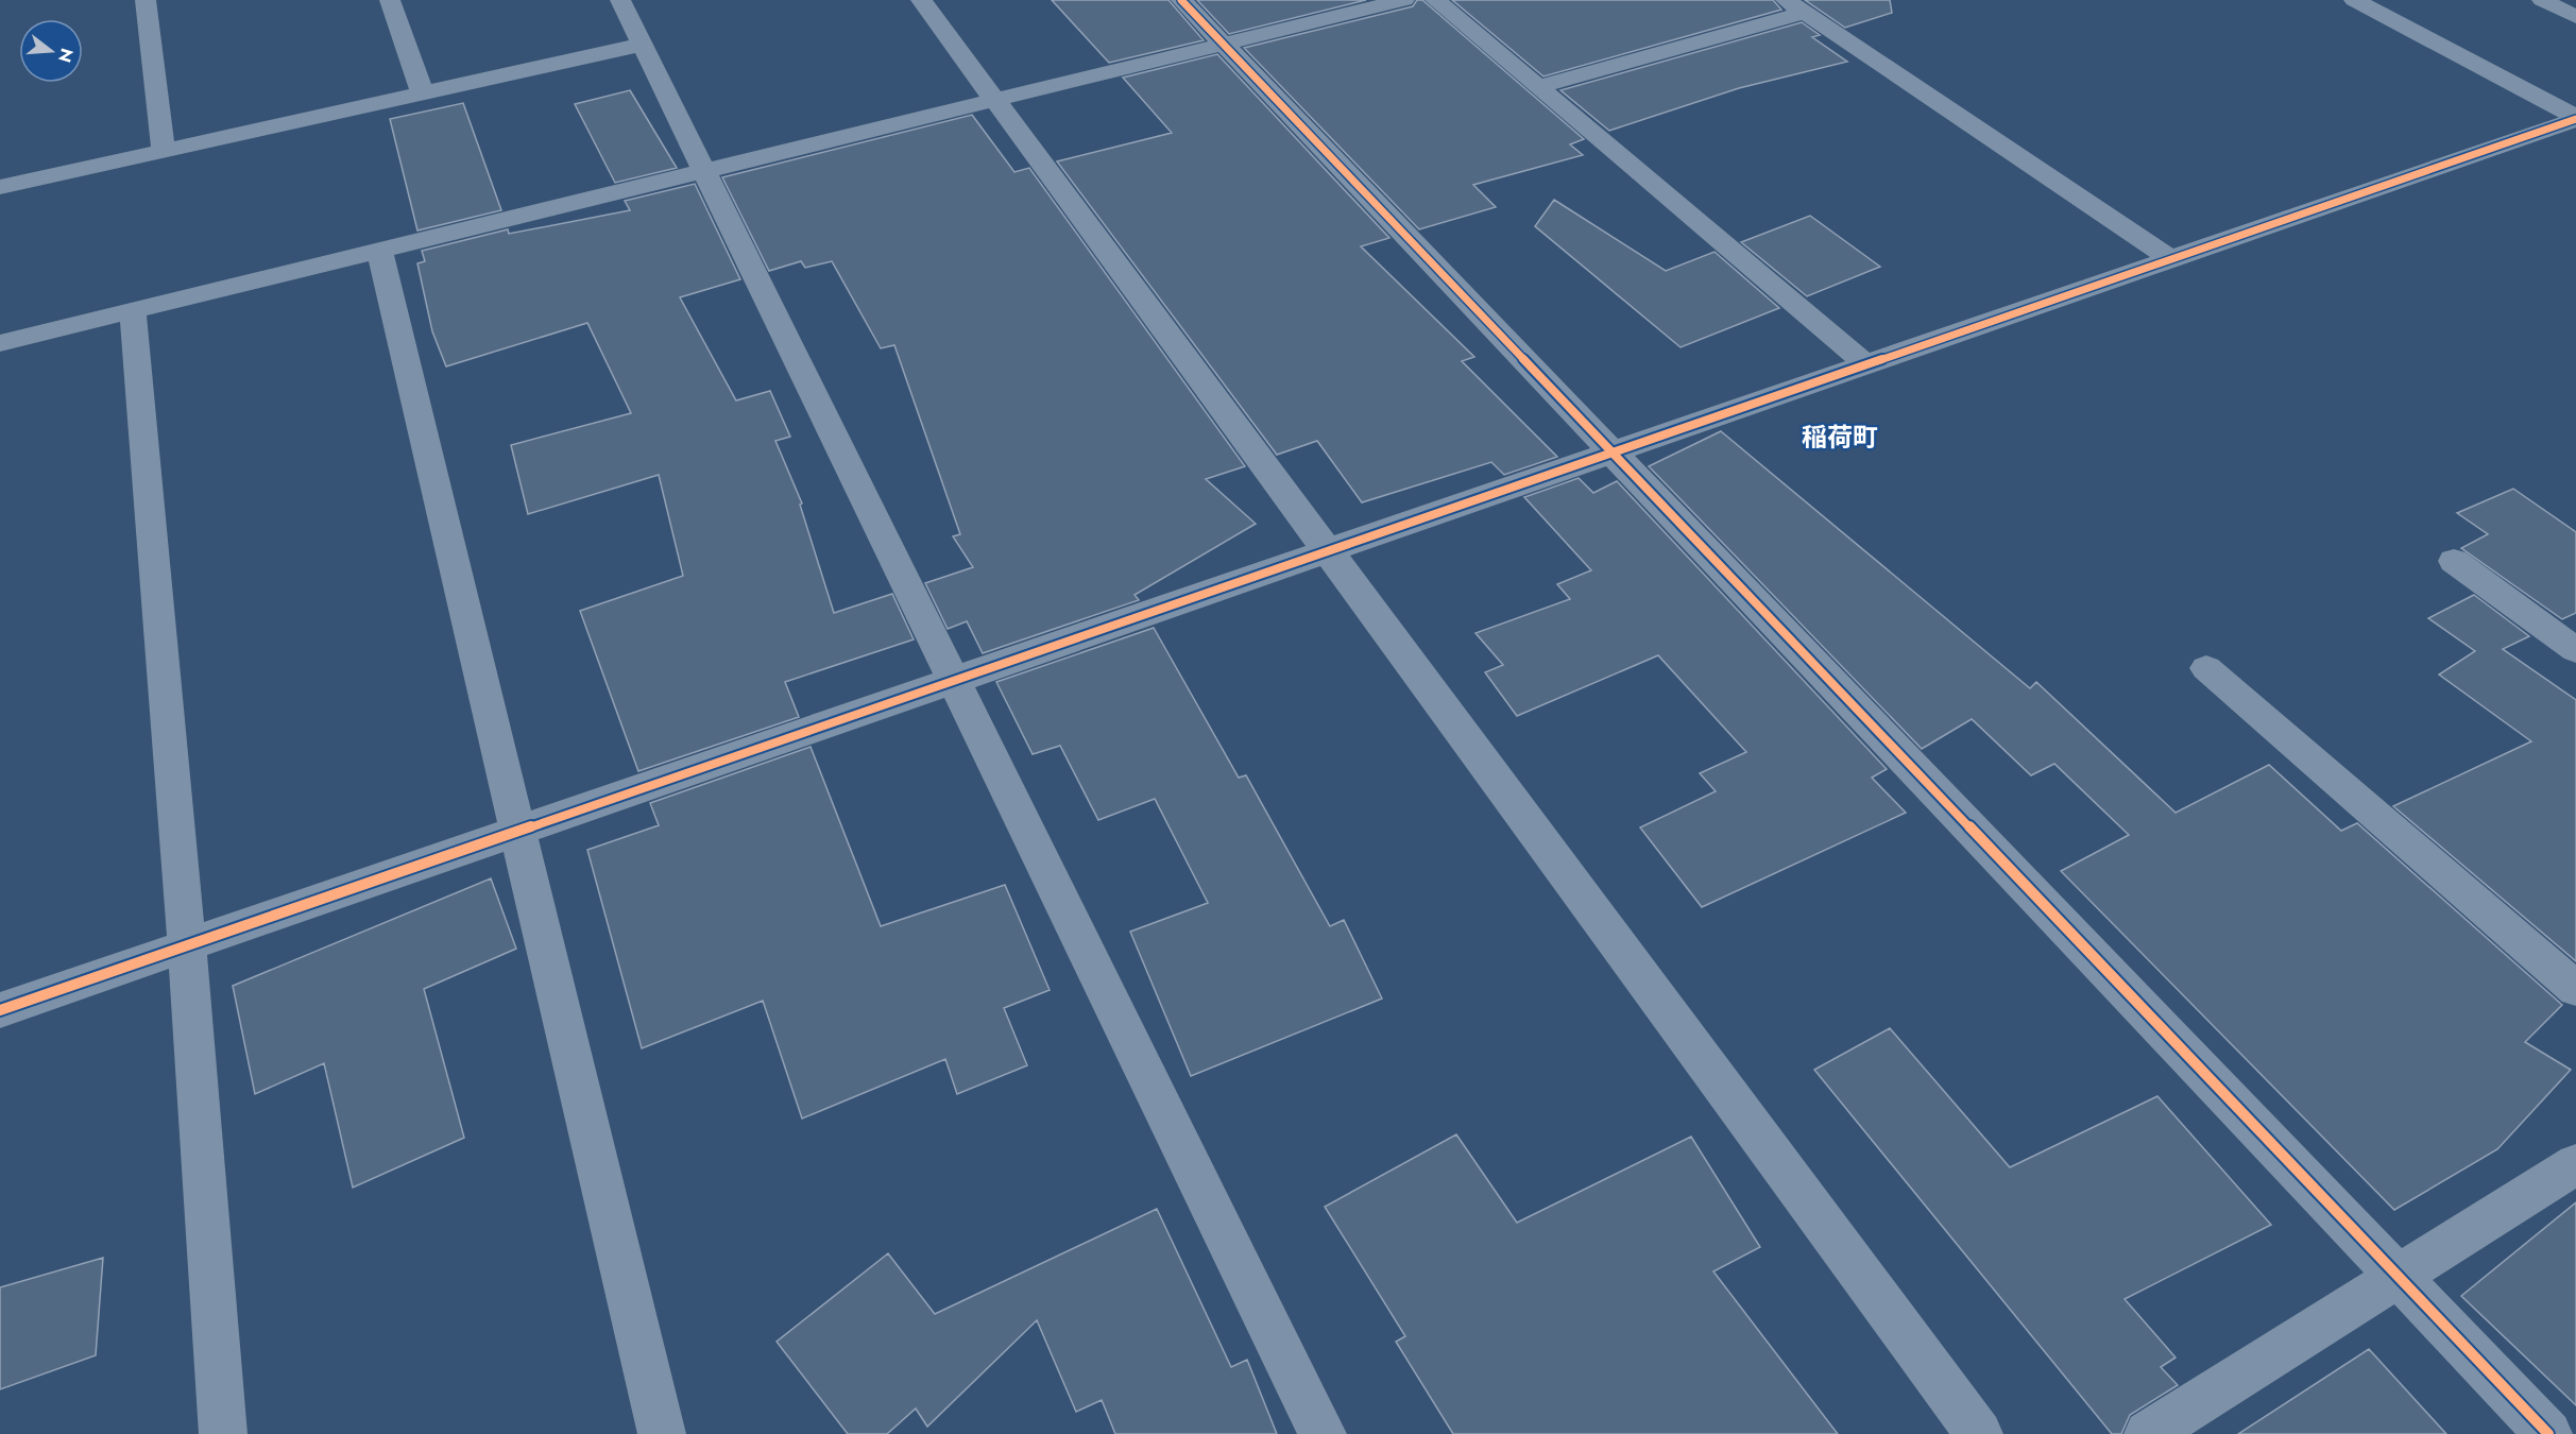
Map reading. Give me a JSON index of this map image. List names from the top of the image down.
{
  "districts": ["稲荷町"],
  "north": "right"
}
